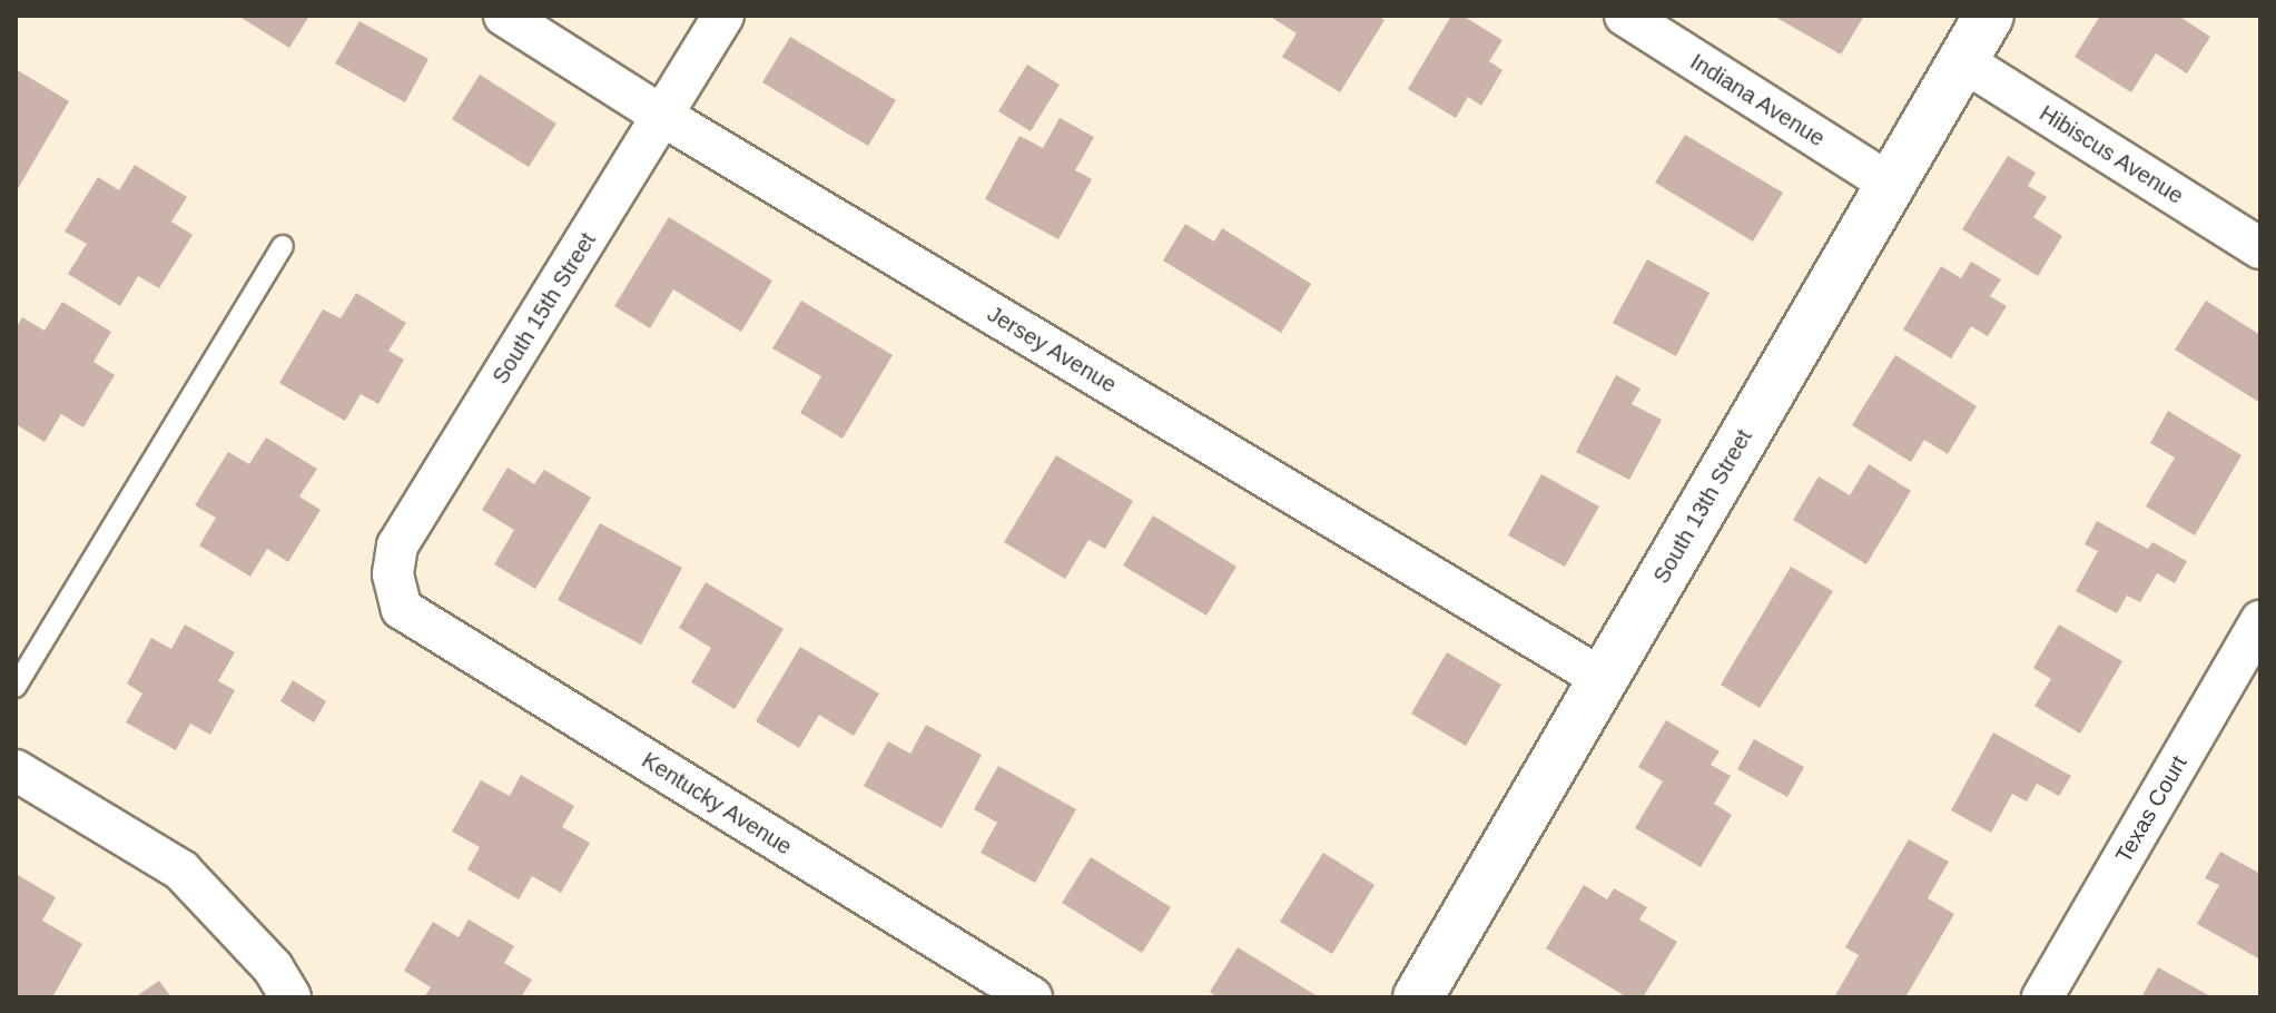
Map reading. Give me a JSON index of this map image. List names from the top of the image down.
{
  "streets": {
    "street": [
      "Indiana Avenue",
      "Hibiscus Avenue",
      "South 15th Street",
      "Jersey Avenue",
      "South 13th Street",
      "Kentucky Avenue",
      "Texas Court"
    ]
  },
  "crossings": [
    ["Indiana Avenue", "South 13th Street"],
    ["Hibiscus Avenue", "South 13th Street"],
    ["South 15th Street", "Jersey Avenue"],
    ["South 15th Street", "Kentucky Avenue"],
    ["Jersey Avenue", "South 13th Street"]
  ]
}
